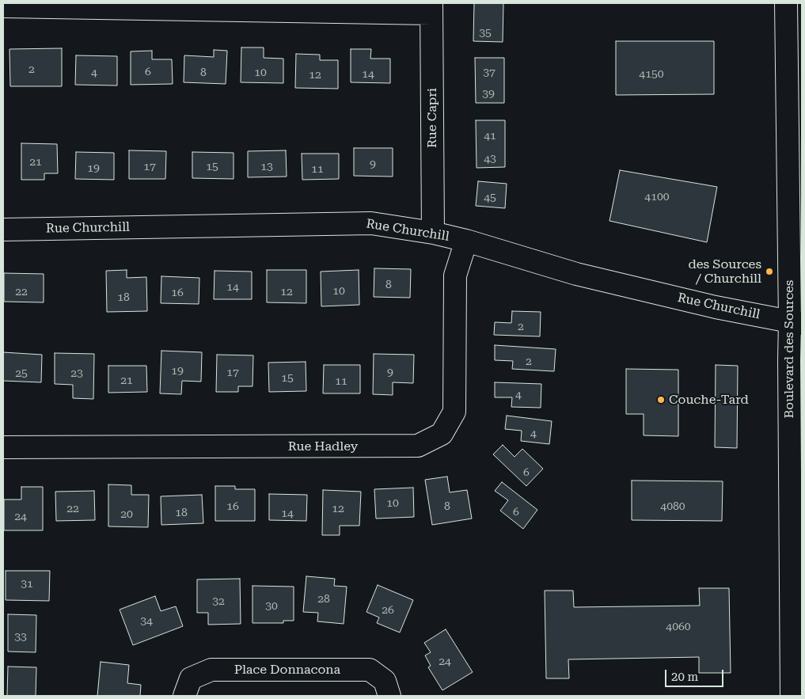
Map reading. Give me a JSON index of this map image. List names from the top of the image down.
{
  "streets": {
    "street": [
      "Rue Capri",
      "Rue Churchill",
      "Boulevard des Sources",
      "Rue Hadley",
      "Place Donnacona"
    ]
  },
  "crossings": [
    ["Rue Capri", "Rue Churchill"],
    ["Rue Churchill", "Boulevard des Sources"],
    ["Rue Churchill", "Rue Hadley"]
  ],
  "places": ["des Sources / Churchill", "Couche-Tard"],
  "house_numbers": [
    "35",
    "2",
    "6",
    "4",
    "8",
    "10",
    "37",
    "14",
    "4150",
    "12",
    "39",
    "41",
    "43",
    "21",
    "9",
    "17",
    "15",
    "13",
    "19",
    "11",
    "4100",
    "45",
    "8",
    "14",
    "10",
    "22",
    "12",
    "16",
    "18",
    "2",
    "2",
    "19",
    "17",
    "9",
    "25",
    "23",
    "15",
    "21",
    "11",
    "4",
    "4",
    "6",
    "10",
    "16",
    "8",
    "4080",
    "22",
    "12",
    "6",
    "18",
    "14",
    "20",
    "24",
    "31",
    "28",
    "32",
    "30",
    "26",
    "34",
    "4060",
    "33",
    "24"
  ],
  "scale_bar": "20 m"
}
